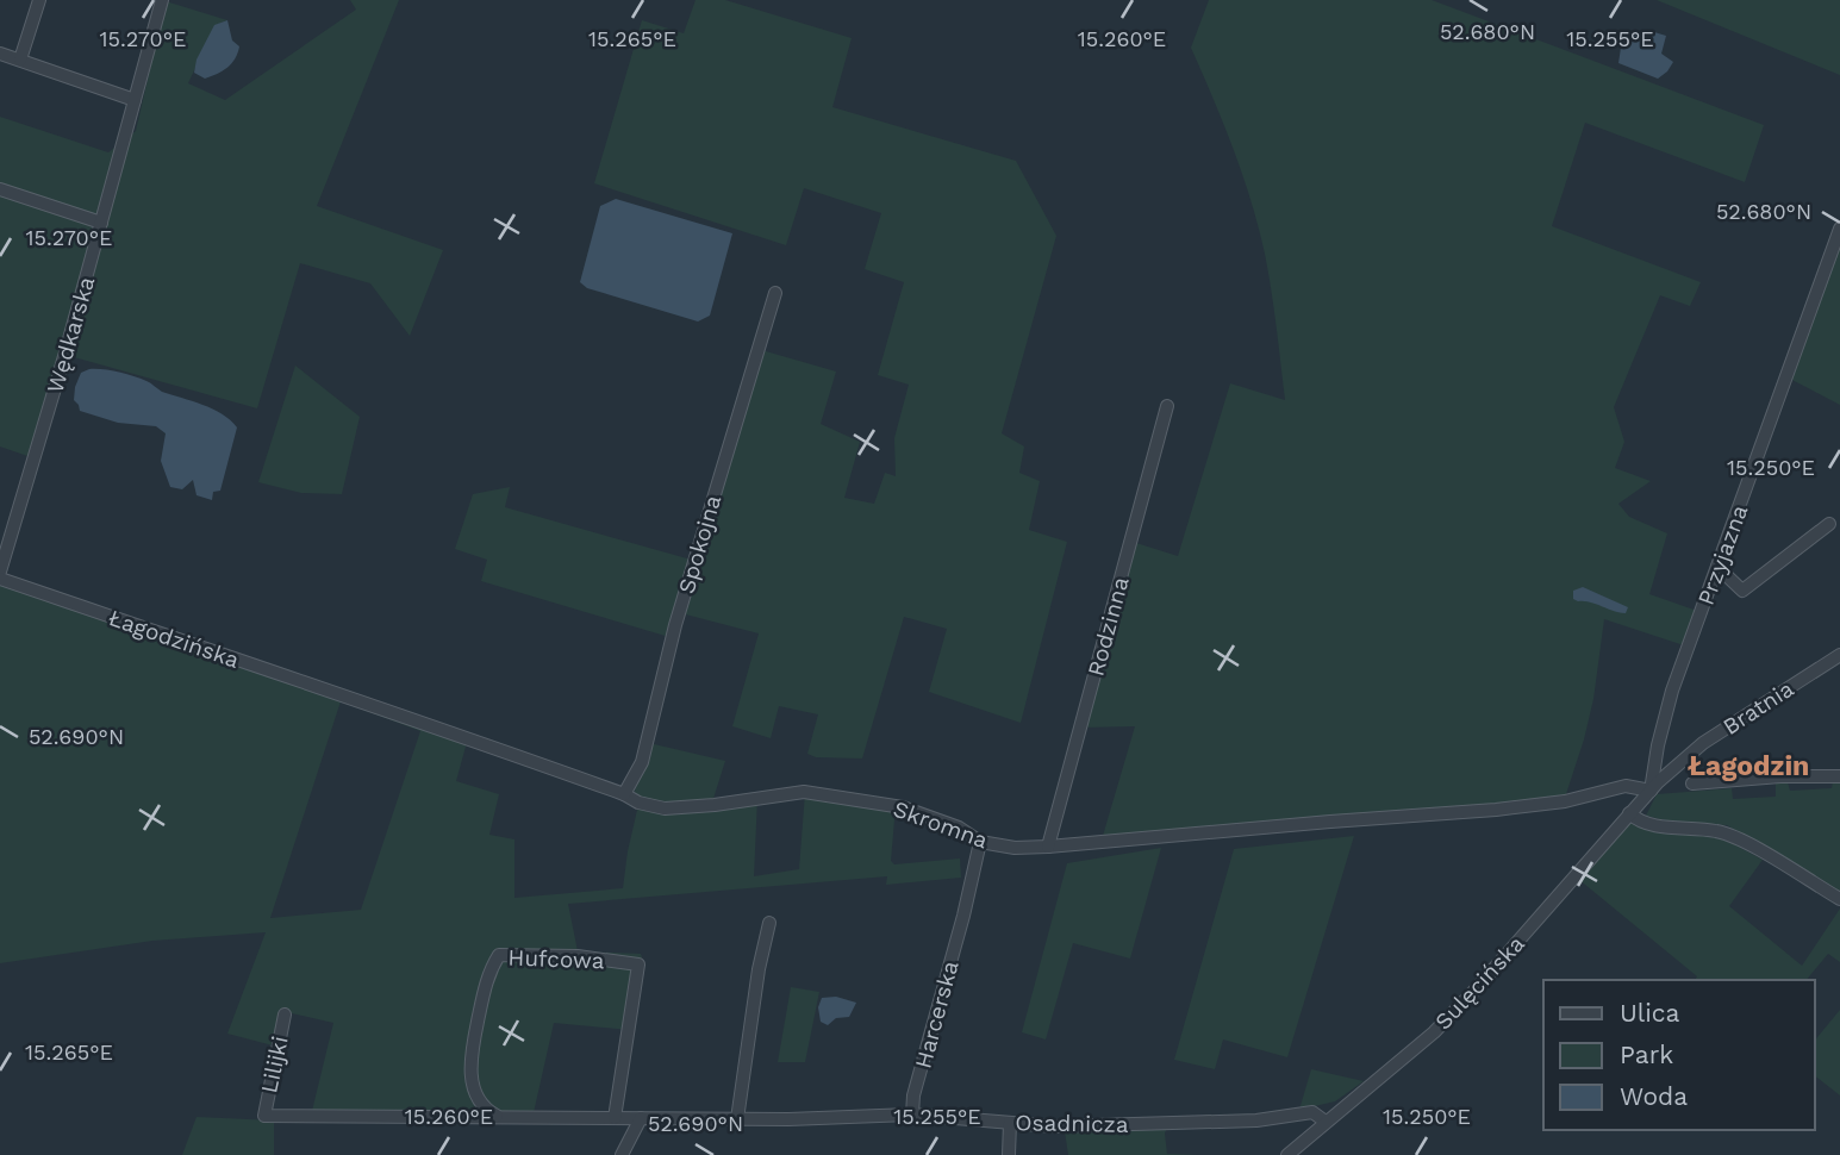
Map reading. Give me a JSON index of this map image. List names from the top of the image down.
{
  "streets": {
    "street": [
      "Wędkarska",
      "Spokojna",
      "Przyjazna",
      "Rodzinna",
      "Łagodzińska",
      "Bratnia",
      "Skromna",
      "Hufcowa",
      "Sulęcińska",
      "Harcerska",
      "Lilijki",
      "Osadnicza"
    ]
  },
  "crossings": [
    ["Spokojna", "Skromna"],
    ["Przyjazna", "Bratnia"],
    ["Przyjazna", "Skromna"],
    ["Przyjazna", "Sulęcińska"],
    ["Rodzinna", "Skromna"],
    ["Łagodzińska", "Skromna"],
    ["Bratnia", "Skromna"],
    ["Bratnia", "Sulęcińska"],
    ["Skromna", "Sulęcińska"],
    ["Skromna", "Harcerska"],
    ["Hufcowa", "Osadnicza"],
    ["Sulęcińska", "Osadnicza"],
    ["Harcerska", "Osadnicza"],
    ["Lilijki", "Osadnicza"]
  ],
  "districts": ["Łagodzin"],
  "legend": ["Ulica", "Park", "Woda"],
  "coordinates": [
    "52.680°N",
    "15.260°E",
    "15.270°E",
    "15.265°E",
    "15.255°E",
    "15.250°E",
    "52.690°N"
  ]
}
